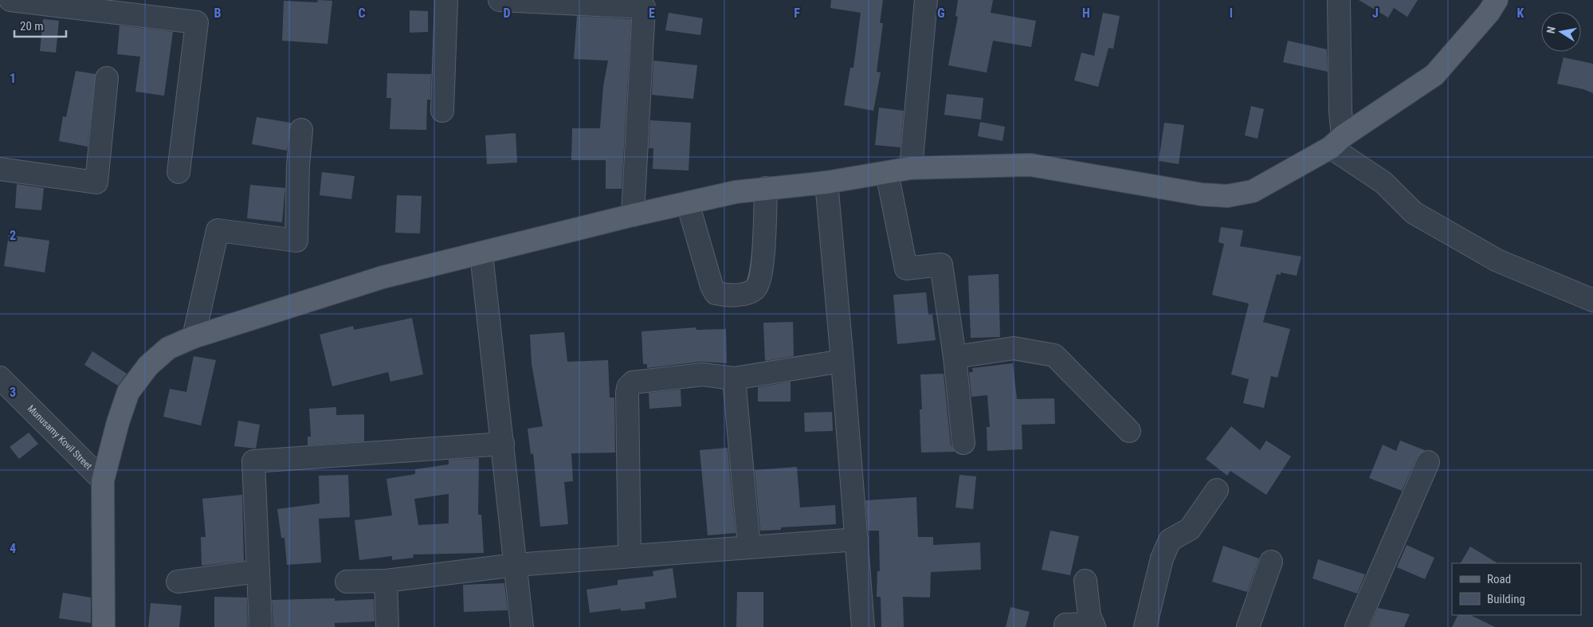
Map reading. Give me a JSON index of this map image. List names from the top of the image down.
{
  "streets": {
    "street": ["Munusamy Kovil Street"]
  },
  "legend": ["Road", "Building"],
  "scale_bar": "20 m",
  "north": "left",
  "grid": {
    "columns": [
      "B",
      "C",
      "D",
      "E",
      "F",
      "G",
      "H",
      "I",
      "J",
      "K"
    ],
    "rows": [
      "1",
      "2",
      "3",
      "4"
    ]
  }
}
